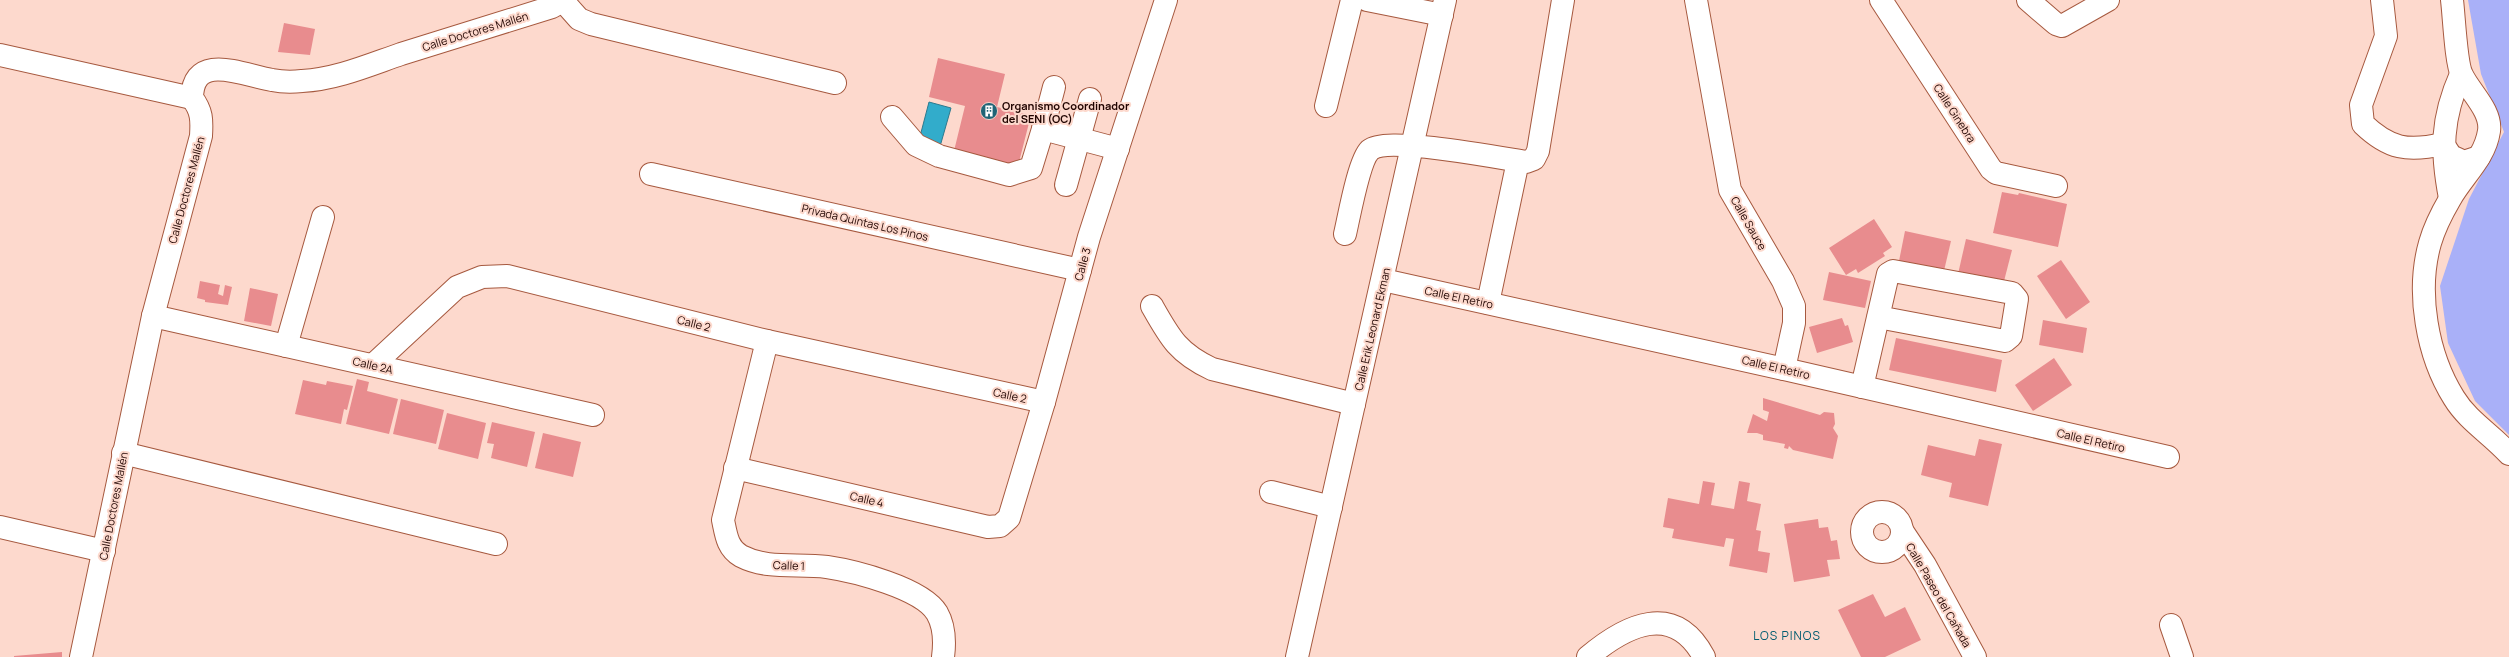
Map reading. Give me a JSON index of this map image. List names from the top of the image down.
{
  "streets": {
    "street": [
      "Calle Doctores Mallén",
      "Calle Ginebra",
      "Privada Quintas Los Pinos",
      "Calle Sauce",
      "Calle 3",
      "Calle El Retiro",
      "Calle 2",
      "Calle Erik Leonard Ekman",
      "Calle 2A",
      "Calle 4",
      "Calle 1",
      "Calle Paseo del Cañada"
    ]
  },
  "crossings": [
    ["Calle Doctores Mallén", "Calle 2A"],
    ["Privada Quintas Los Pinos", "Calle 3"],
    ["Calle Sauce", "Calle El Retiro"],
    ["Calle 3", "Calle 2"],
    ["Calle 3", "Calle 4"],
    ["Calle El Retiro", "Calle Erik Leonard Ekman"],
    ["Calle 2", "Calle 2A"],
    ["Calle 2", "Calle 1"],
    ["Calle 4", "Calle 1"]
  ],
  "districts": ["LOS PINOS"],
  "places": {
    "building": ["Organismo Coordinador del SENI (OC)"]
  }
}
